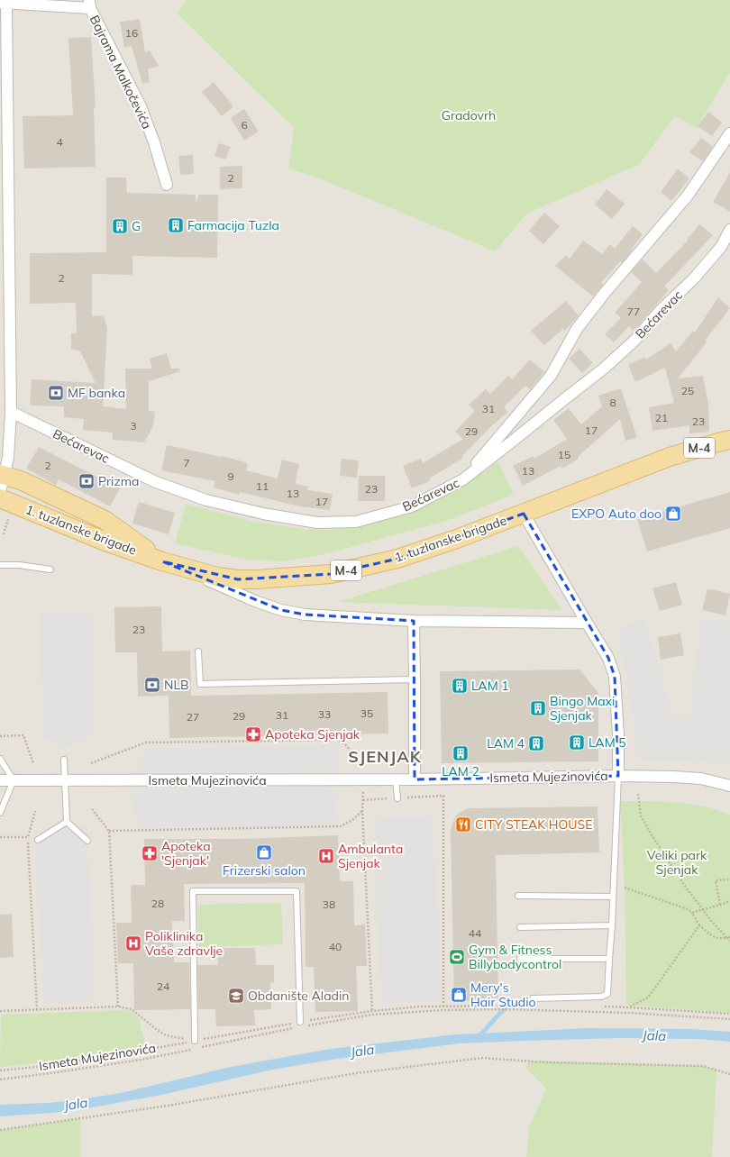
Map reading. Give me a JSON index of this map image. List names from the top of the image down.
{
  "streets": {
    "main road": ["M-4", "1. tuzlanske brigade"],
    "street": ["Bajrama Malkočevića", "Bećarevac", "Ismeta Mujezinovića"]
  },
  "crossings": [
    ["1. tuzlanske brigade", "Ismeta Mujezinovića"]
  ],
  "districts": ["SJENJAK"],
  "water": ["Jala"],
  "parks": ["Gradovrh", "Veliki park Sjenjak"],
  "places": {
    "building": [
      "Farmacija Tuzla",
      "G",
      "LAM 1",
      "Bingo Maxi Sjenjak",
      "LAM 5",
      "LAM 4",
      "LAM 2"
    ],
    "bank": ["MF banka", "Prizma", "NLB"],
    "shop": ["EXPO Auto doo", "Frizerski salon", "Mery's Hair Studio"],
    "pharmacy": ["Apoteka Sjenjak", "Apoteka 'Sjenjak'"],
    "restaurant": ["CITY STEAK HOUSE"],
    "hospital": ["Ambulanta Sjenjak", "Poliklinika Vaše zdravlje"],
    "sports": ["Gym & Fitness Billybodycontrol"],
    "school or university": ["Obdanište Aladin"]
  },
  "house_numbers": [
    "16",
    "6",
    "4",
    "2",
    "2",
    "77",
    "25",
    "8",
    "31",
    "21",
    "23",
    "3",
    "17",
    "29",
    "15",
    "7",
    "2",
    "13",
    "9",
    "11",
    "23",
    "13",
    "17",
    "23",
    "35",
    "33",
    "31",
    "29",
    "27",
    "28",
    "38",
    "44",
    "40",
    "24"
  ]
}
